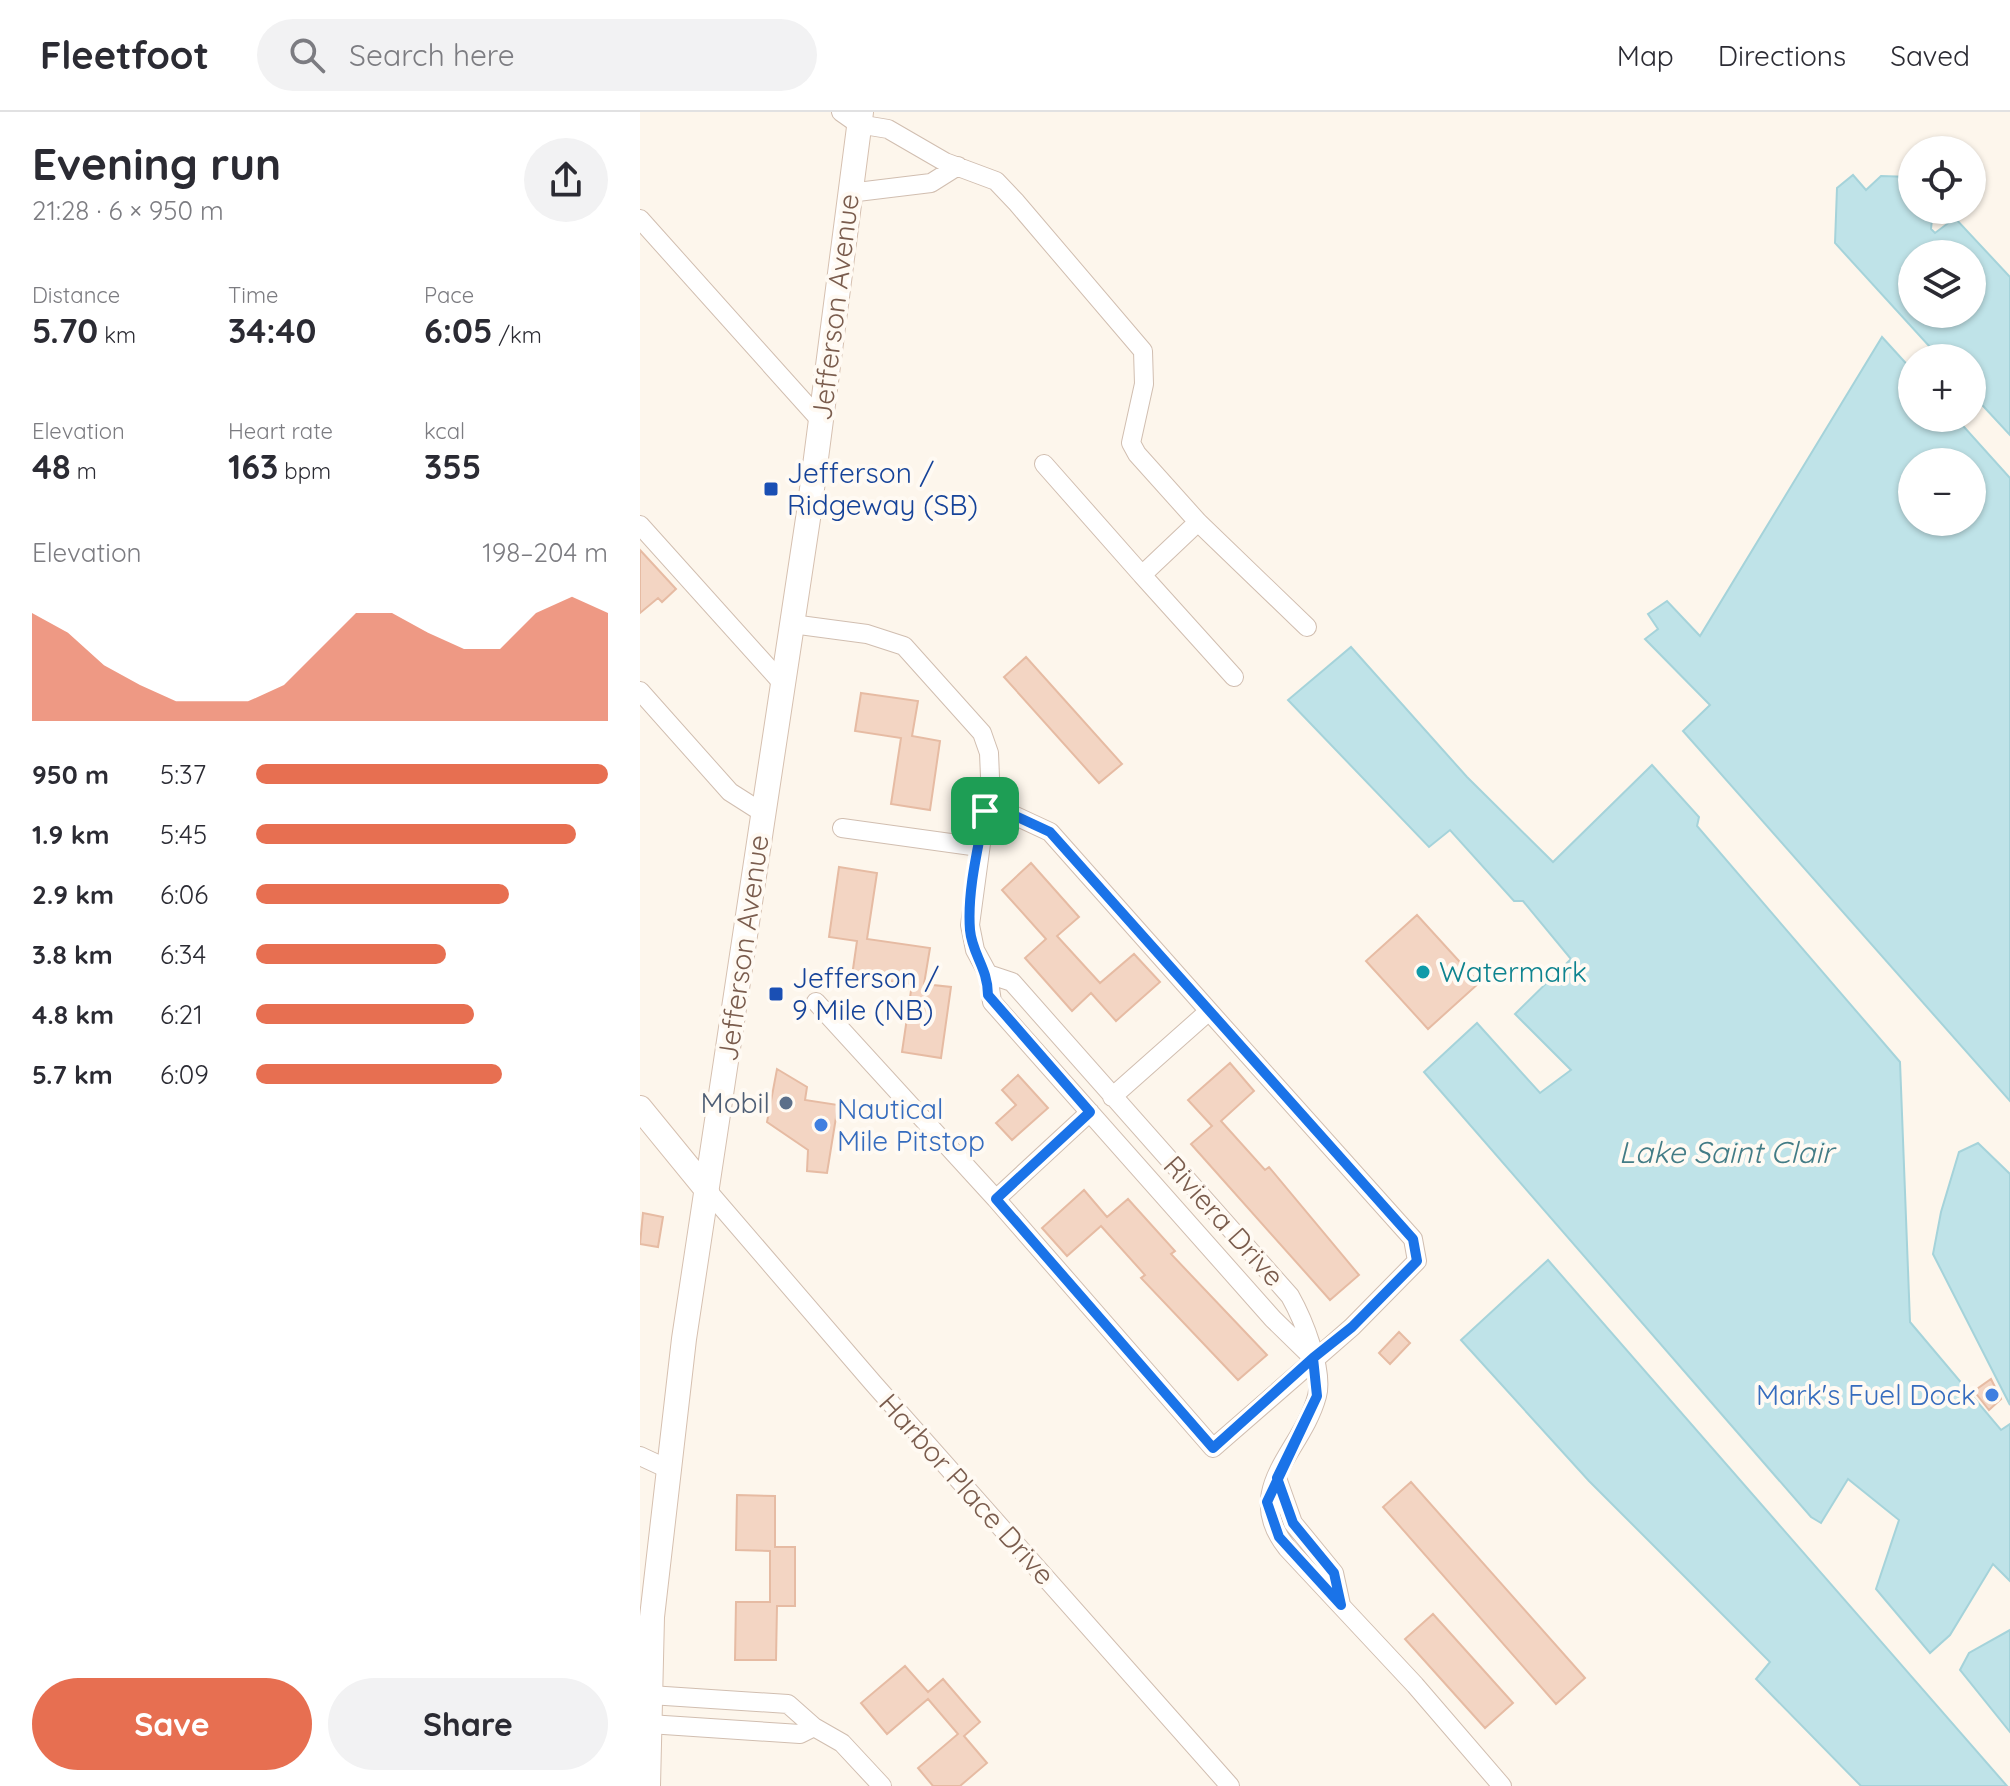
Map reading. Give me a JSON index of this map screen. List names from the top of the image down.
{
  "streets": {
    "main road": ["Jefferson Avenue"],
    "street": ["Riviera Drive", "Harbor Place Drive"]
  },
  "crossings": [
    ["Jefferson Avenue", "Harbor Place Drive"]
  ],
  "water": ["Lake Saint Clair"],
  "places": {
    "transit": ["Jefferson / Ridgeway (SB)", "Jefferson / 9 Mile (NB)"],
    "other": [
      "Watermark",
      "Mobil",
      "Nautical Mile Pitstop",
      "Mark's Fuel Dock"
    ]
  },
  "page": {
    "header": "Fleetfoot",
    "search": "Search here",
    "nav": ["Map", "Directions", "Saved"],
    "heading": ["Evening run", "21:28 · 6 × 950 m"],
    "map_buttons": ["+", "−"],
    "stats": [
      ["Distance", "5.70 km"],
      ["Time", "34:40"],
      ["Pace", "6:05 /km"],
      ["Elevation", "48 m"],
      ["Heart rate", "163 bpm"],
      ["kcal", "355"]
    ],
    "chart": ["Elevation", "198–204 m"],
    "list": [
      {
        "name": "950 m",
        "note": "5:37"
      },
      {
        "name": "1.9 km",
        "note": "5:45"
      },
      {
        "name": "2.9 km",
        "note": "6:06"
      },
      {
        "name": "3.8 km",
        "note": "6:34"
      },
      {
        "name": "4.8 km",
        "note": "6:21"
      },
      {
        "name": "5.7 km",
        "note": "6:09"
      }
    ],
    "buttons": ["Save", "Share"]
  }
}
